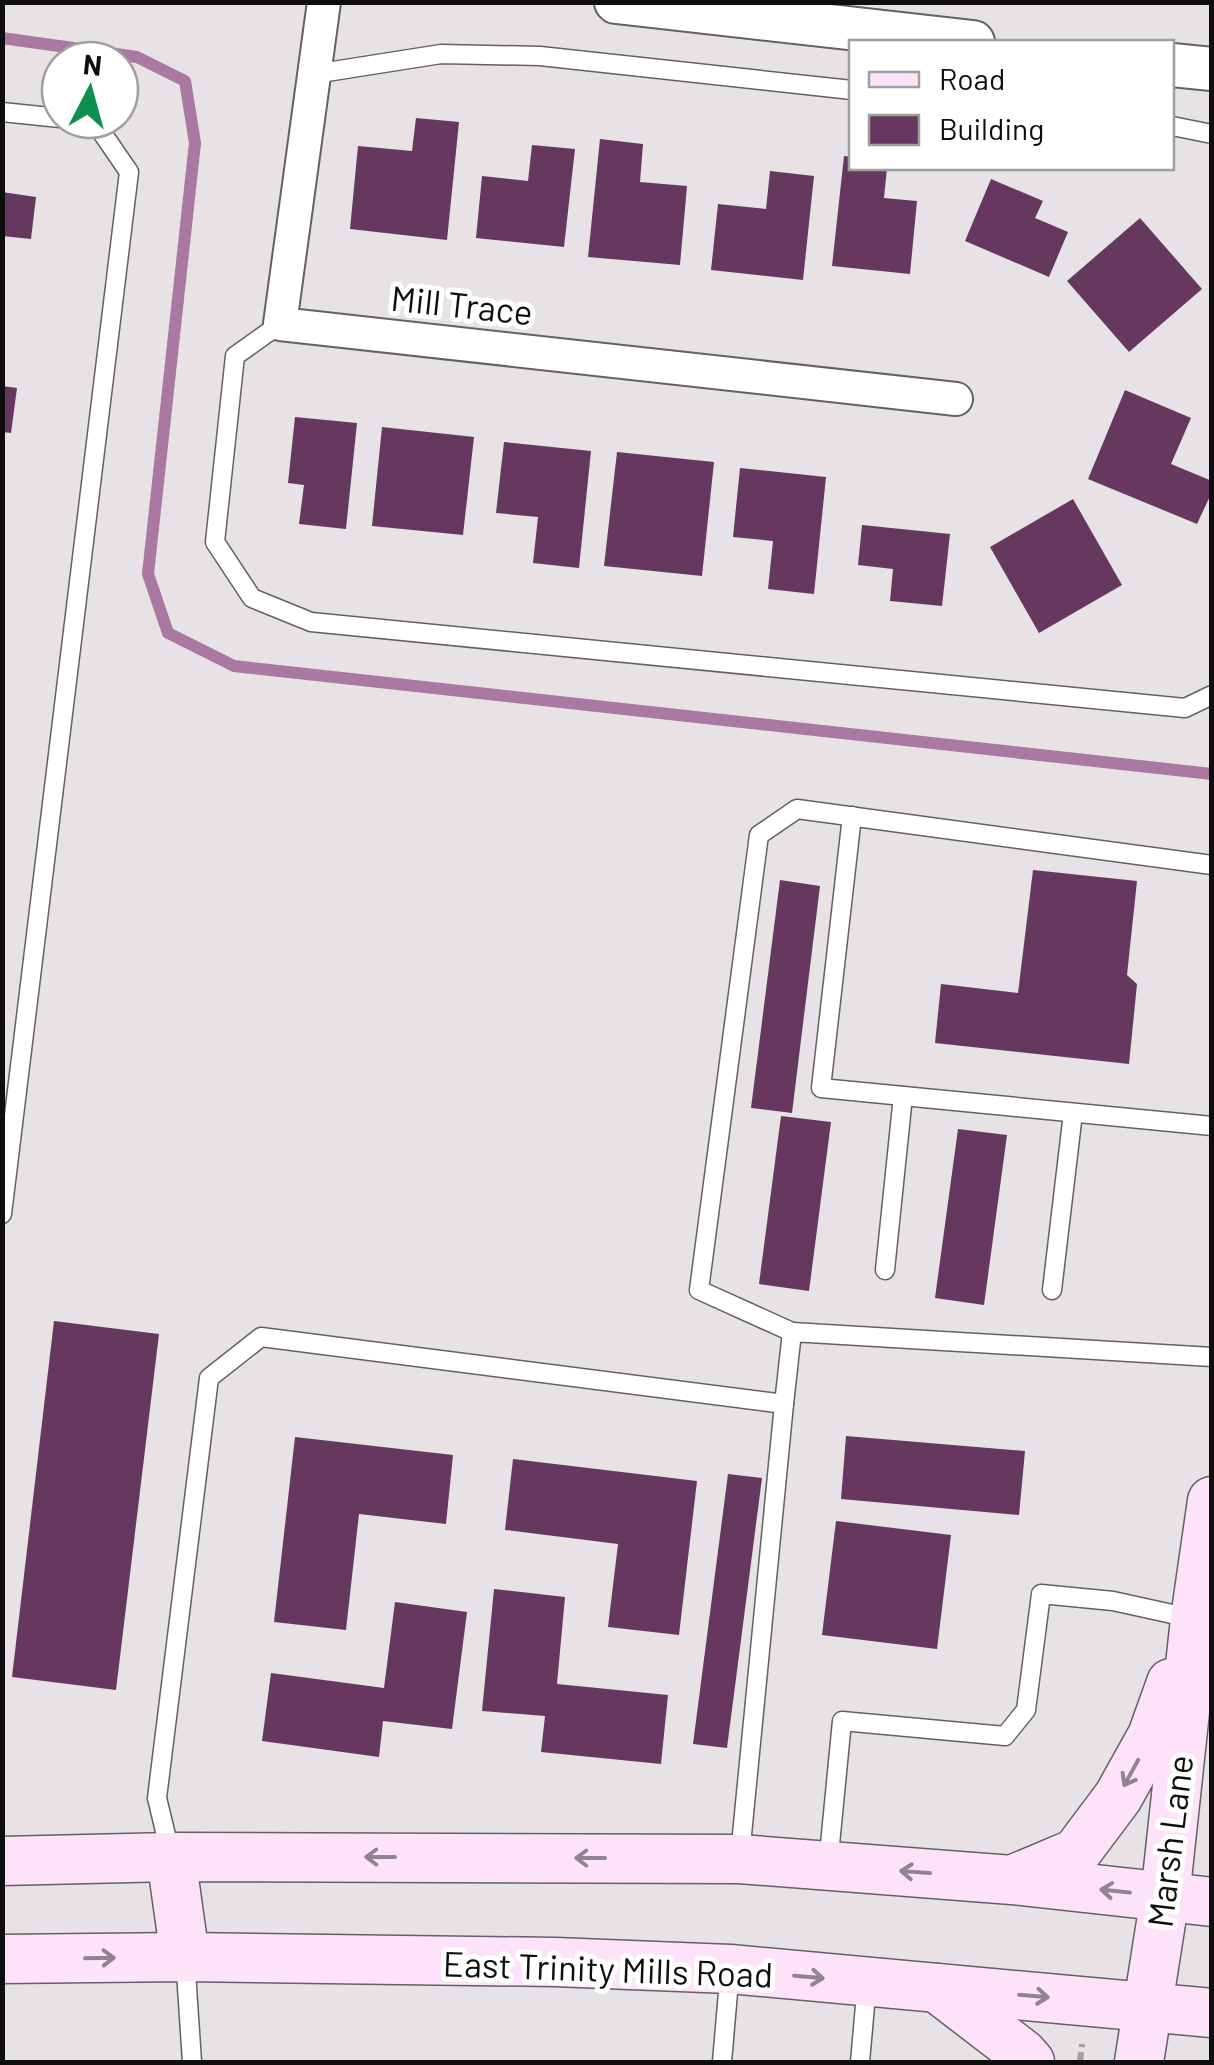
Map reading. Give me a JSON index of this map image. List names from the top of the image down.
{
  "streets": {
    "main road": ["Marsh Lane", "East Trinity Mills Road"],
    "street": ["Mill Trace"]
  },
  "crossings": [
    ["Marsh Lane", "East Trinity Mills Road"]
  ],
  "legend": ["Road", "Building"],
  "north": "top"
}
